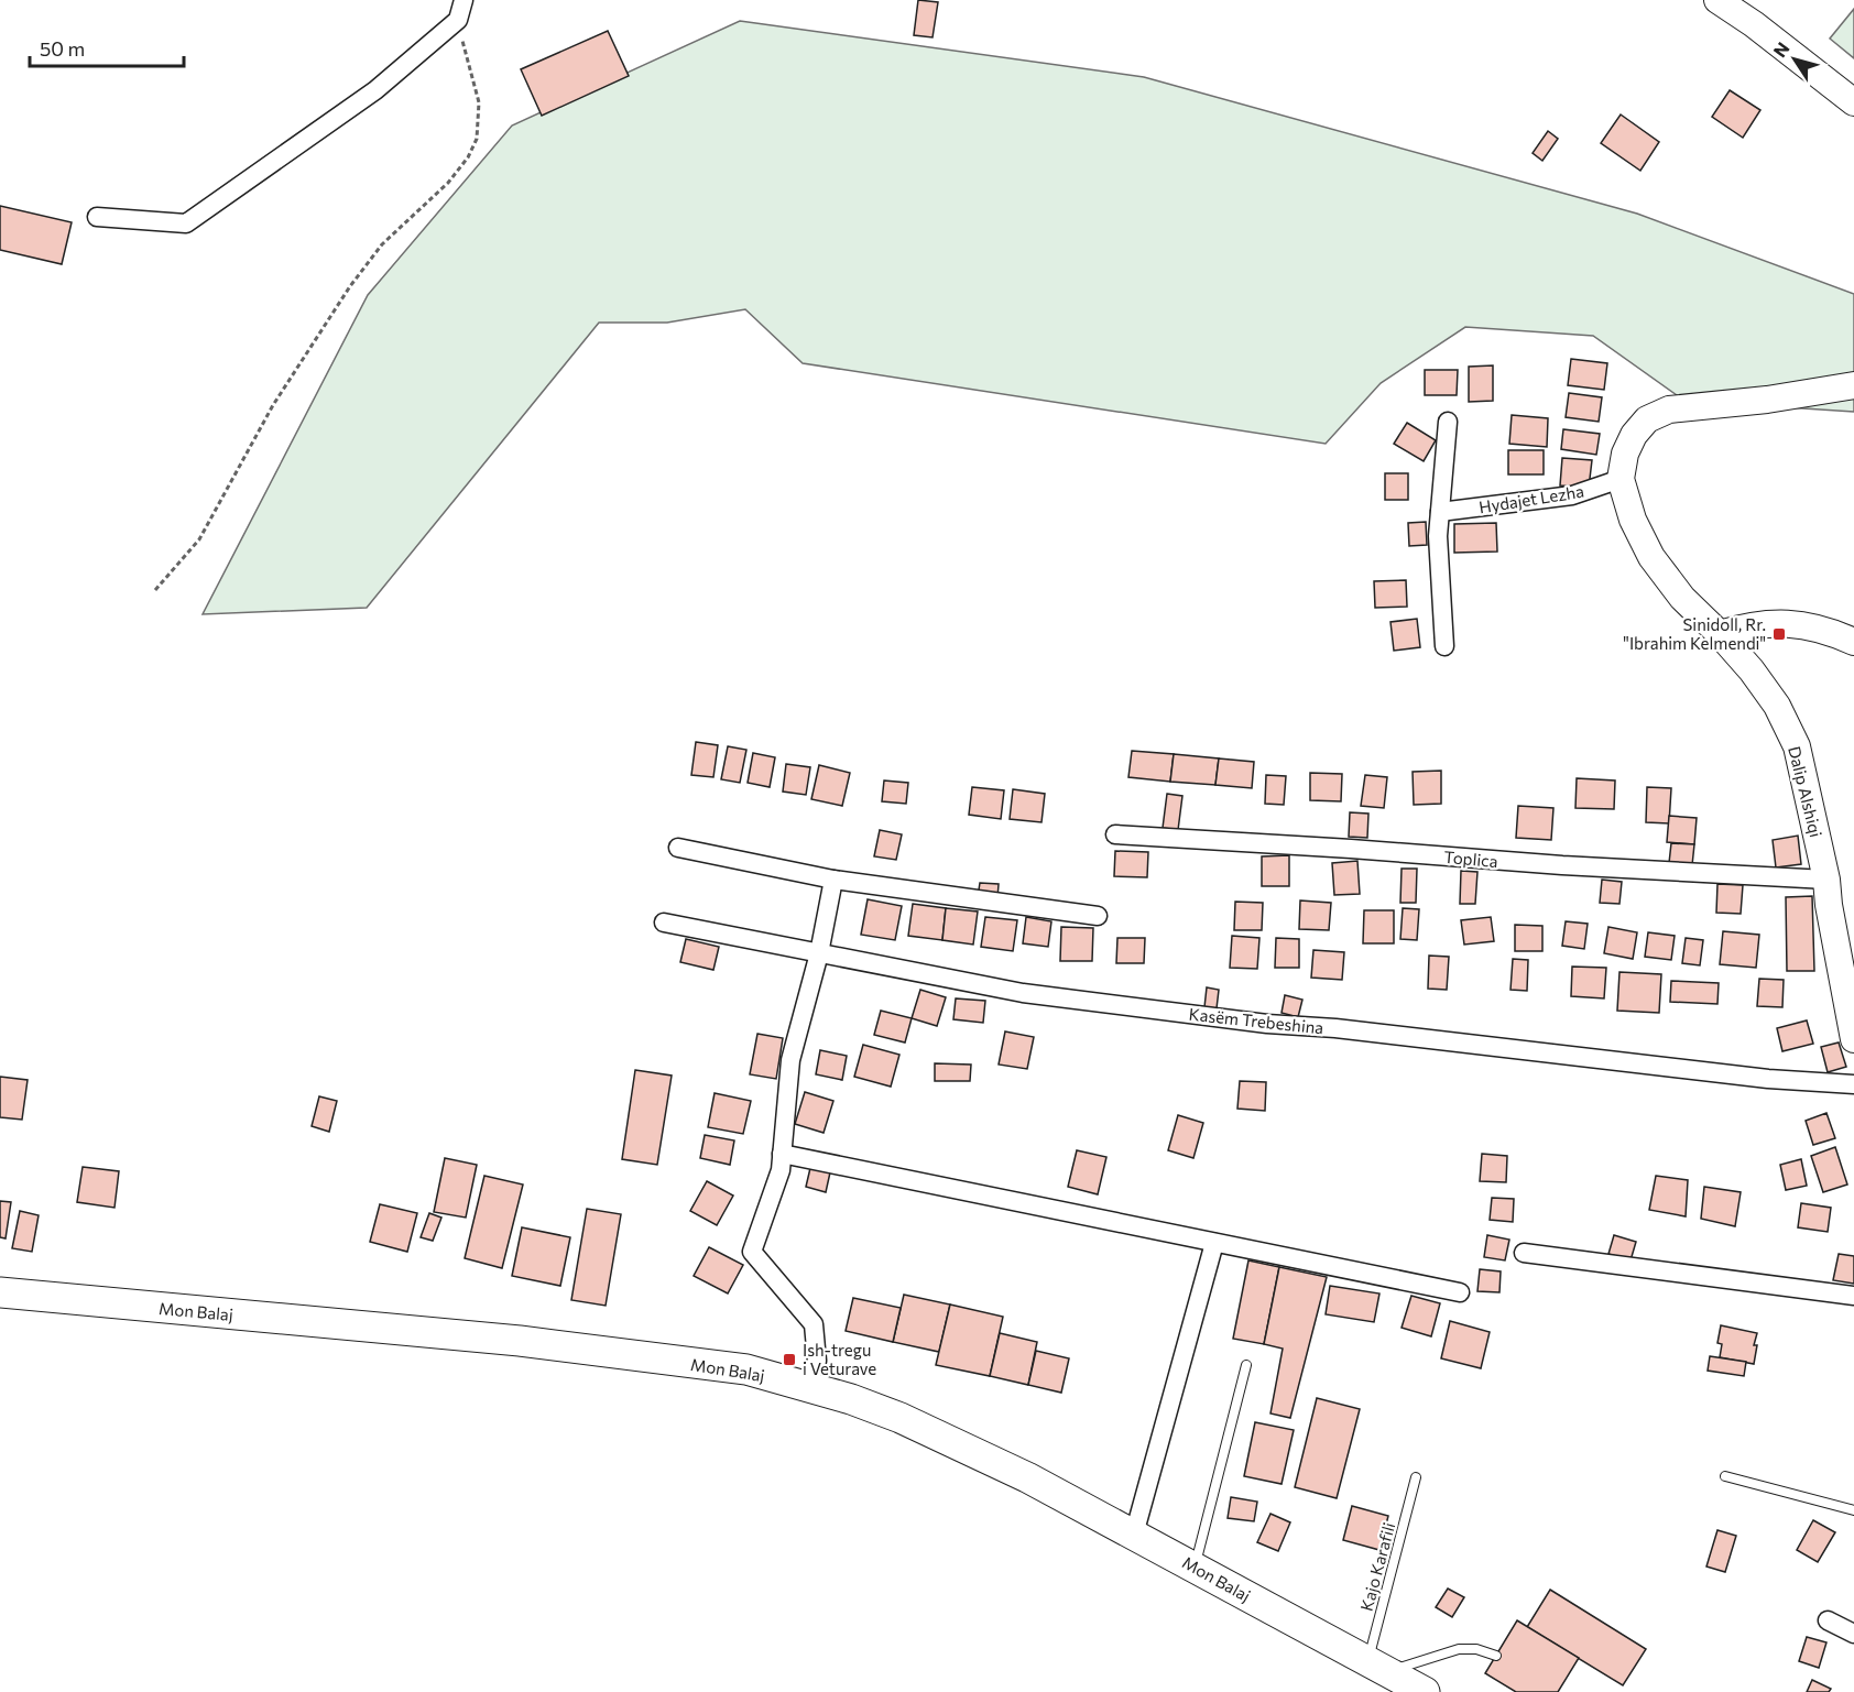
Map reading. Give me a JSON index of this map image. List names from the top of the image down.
{
  "streets": {
    "main road": ["Mon Balaj"],
    "street": [
      "Hydajet Lezha",
      "Dalip Alshiqi",
      "Toplica",
      "Kasëm Trebeshina"
    ],
    "lane": ["Kajo Karafili"]
  },
  "crossings": [
    ["Hydajet Lezha", "Dalip Alshiqi"],
    ["Dalip Alshiqi", "Toplica"],
    ["Mon Balaj", "Kajo Karafili"]
  ],
  "places": {
    "transit": ["Sinidoll, Rr. \"Ibrahim Kelmendi\"", "Ish-tregu i Veturave"]
  },
  "scale_bar": "50 m",
  "north": "top left"
}
